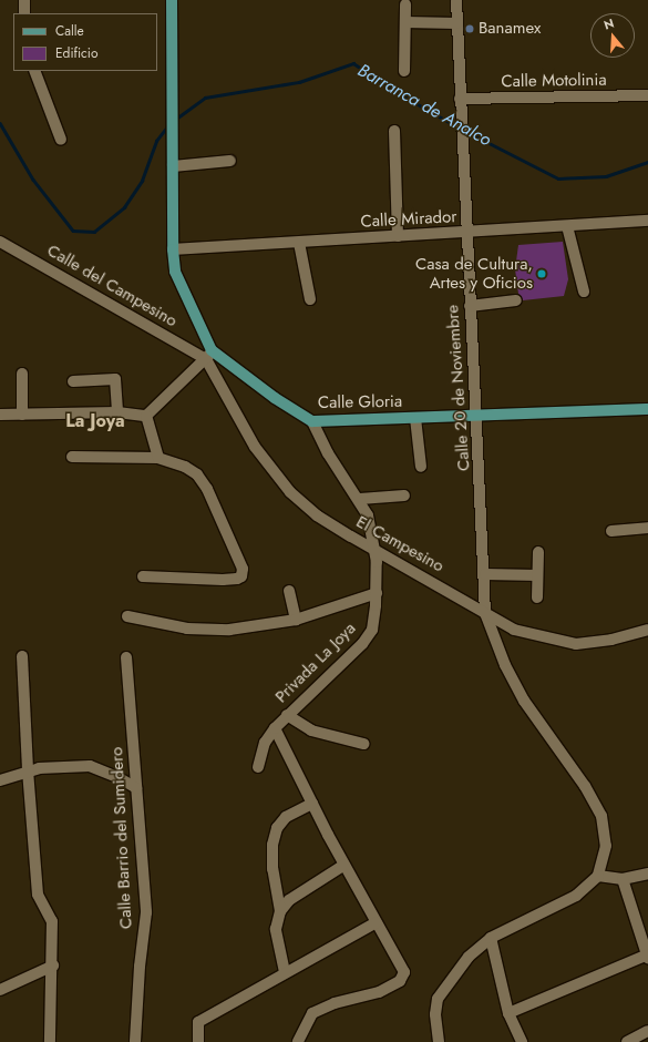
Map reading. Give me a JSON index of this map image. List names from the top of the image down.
{
  "streets": {
    "main road": ["Calle Gloria"],
    "street": [
      "Calle Motolinia",
      "Calle Mirador",
      "Calle del Campesino",
      "Calle 20 de Noviembre",
      "El Campesino",
      "Privada La Joya",
      "Calle Barrio del Sumidero"
    ]
  },
  "crossings": [
    ["Calle Motolinia", "Calle 20 de Noviembre"],
    ["Calle Mirador", "Calle 20 de Noviembre"],
    ["Calle del Campesino", "Calle Gloria"],
    ["Calle del Campesino", "El Campesino"],
    ["Calle 20 de Noviembre", "Calle Gloria"],
    ["Calle 20 de Noviembre", "El Campesino"],
    ["Calle Gloria", "El Campesino"],
    ["Calle Gloria", "Privada La Joya"],
    ["El Campesino", "Privada La Joya"]
  ],
  "districts": ["La Joya"],
  "water": ["Barranca de Analco"],
  "places": ["Banamex", "Casa de Cultura, Artes y Oficios"],
  "legend": ["Calle", "Edificio"],
  "north": "top"
}
